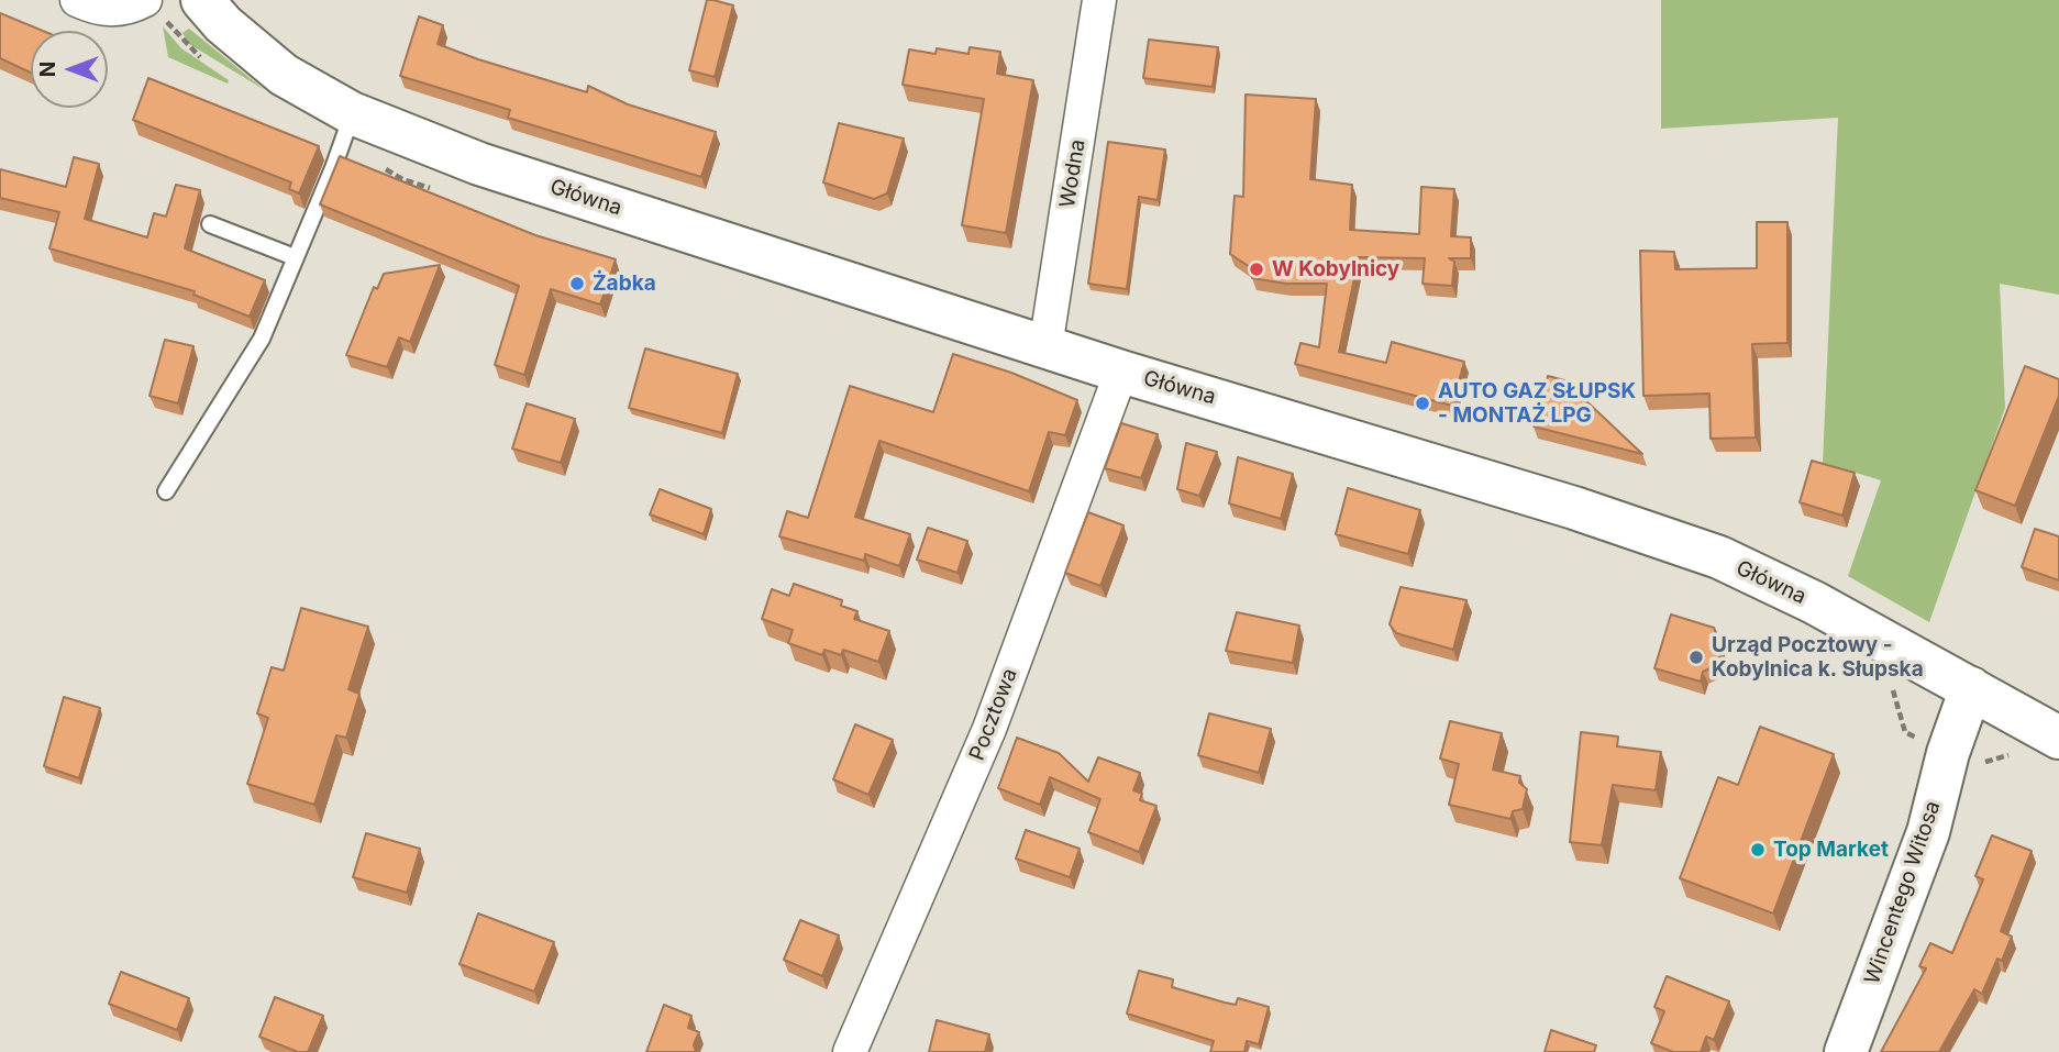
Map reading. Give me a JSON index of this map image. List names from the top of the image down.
{
  "streets": {
    "main road": ["Główna", "Wincentego Witosa"],
    "street": ["Wodna", "Pocztowa"]
  },
  "crossings": [
    ["Wodna", "Główna"],
    ["Główna", "Pocztowa"],
    ["Główna", "Wincentego Witosa"]
  ],
  "places": [
    "W Kobylnicy",
    "Żabka",
    "AUTO GAZ SŁUPSK - MONTAŻ LPG",
    "Urząd Pocztowy - Kobylnica k. Słupska",
    "Top Market"
  ],
  "north": "left"
}
